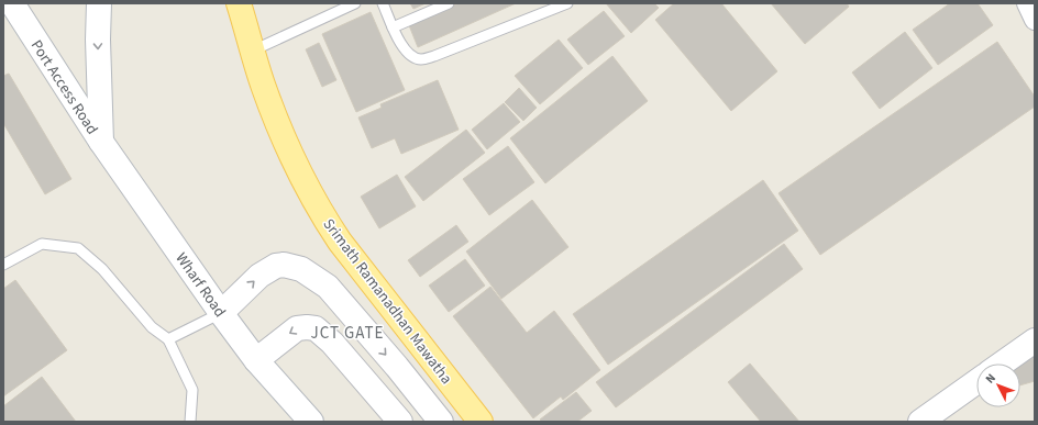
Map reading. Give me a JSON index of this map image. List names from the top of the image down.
{
  "streets": {
    "main road": ["Port Access Road", "Wharf Road", "Srimath Ramanadhan Mawatha"]
  },
  "crossings": [
    ["Port Access Road", "Wharf Road"]
  ],
  "one_way": ["Port Access Road"],
  "districts": ["JCT GATE"],
  "north": "top left"
}
